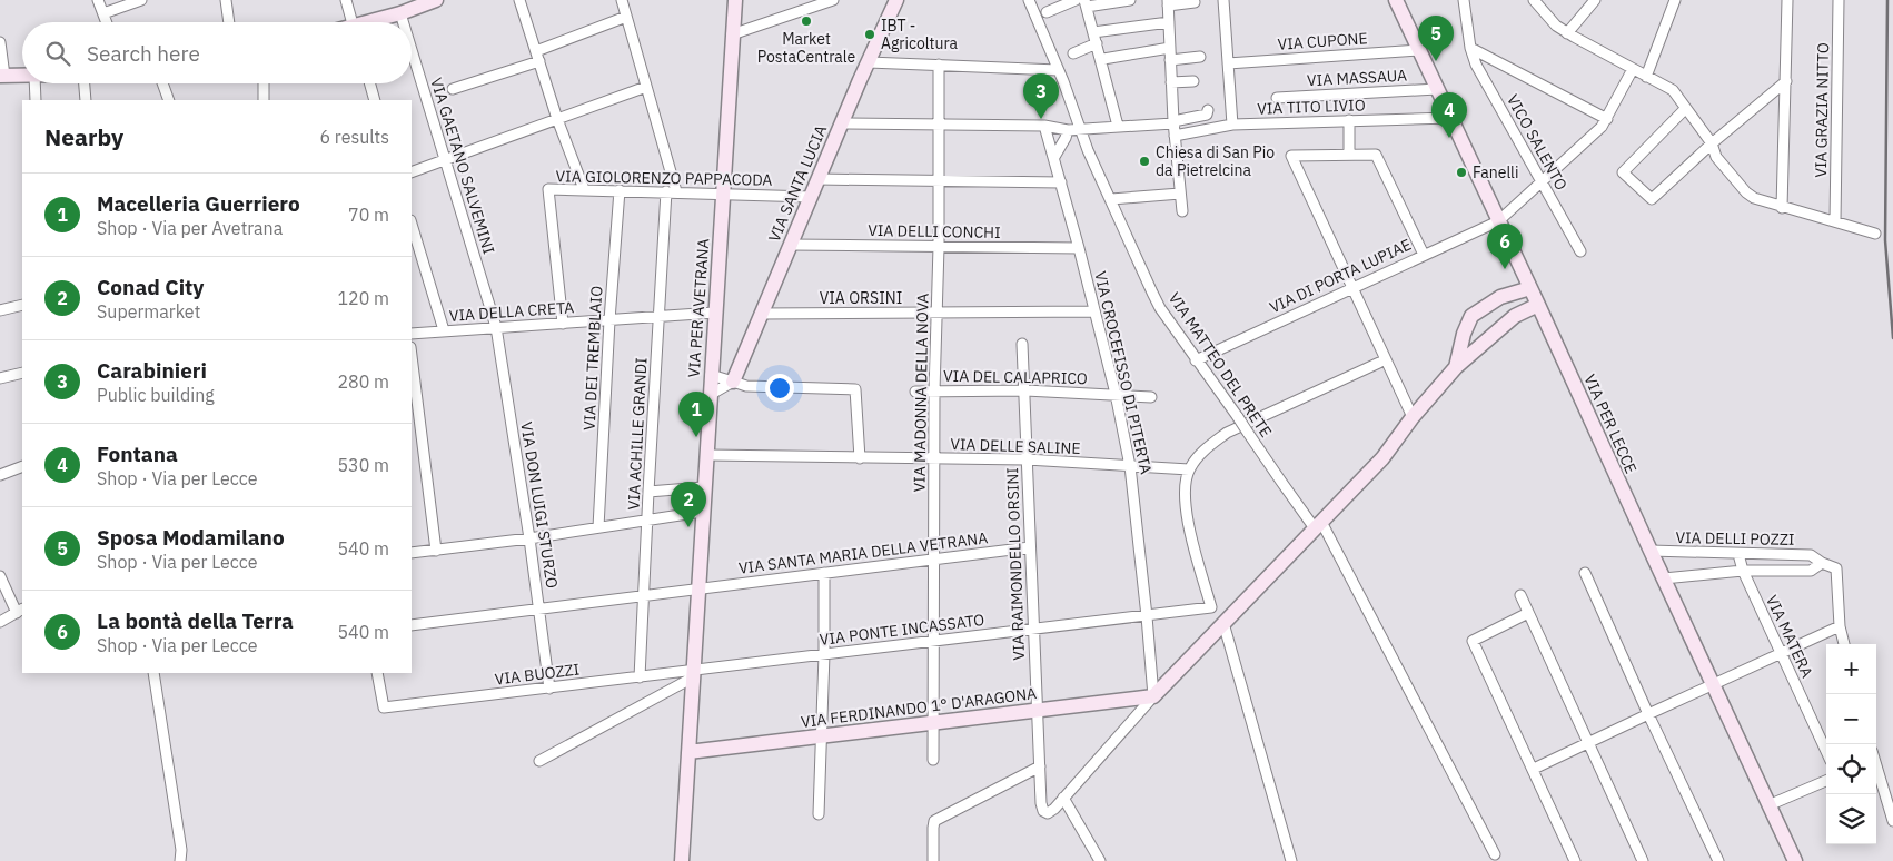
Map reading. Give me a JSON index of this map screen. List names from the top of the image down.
{
  "streets": {
    "street": [
      "VIA CUPONE",
      "VIA MASSAUA",
      "VIA TITO LIVIO",
      "VIA GRAZIA NITTO",
      "VICO SALENTO",
      "VIA GAETANO SALVEMINI",
      "VIA GIOLORENZO PAPPACODA",
      "VIA SANTA LUCIA",
      "VIA DELLI CONCHI",
      "VIA DI PORTA LUPIAE",
      "VIA ORSINI",
      "VIA PER AVETRANA",
      "VIA DELLA CRETA",
      "VIA DEI TREMBLAIO",
      "VIA MATTEO DEL PRETE",
      "VIA CROCEFISSO DI PITERTA",
      "VIA DEL CALAPRICO",
      "VIA MADONNA DELLA NOVA",
      "VIA PER LECCE",
      "VIA ACHILLE GRANDI",
      "VIA DELLE SALINE",
      "VIA DON LUIGI STURZO",
      "VIA DELLI POZZI",
      "VIA SANTA MARIA DELLA VETRANA",
      "VIA RAIMONDELLO ORSINI",
      "VIA PONTE INCASSATO",
      "VIA MATERA",
      "VIA BUOZZI",
      "VIA FERDINANDO 1° D'ARAGONA"
    ]
  },
  "crossings": [
    ["VIA CUPONE", "VIA PER LECCE"],
    ["VIA MASSAUA", "VIA PER LECCE"],
    ["VIA TITO LIVIO", "VIA PER LECCE"],
    ["VICO SALENTO", "VIA DI PORTA LUPIAE"],
    ["VIA GAETANO SALVEMINI", "VIA DELLA CRETA"],
    ["VIA GAETANO SALVEMINI", "VIA DON LUIGI STURZO"],
    ["VIA GIOLORENZO PAPPACODA", "VIA SANTA LUCIA"],
    ["VIA GIOLORENZO PAPPACODA", "VIA PER AVETRANA"],
    ["VIA GIOLORENZO PAPPACODA", "VIA DELLA CRETA"],
    ["VIA GIOLORENZO PAPPACODA", "VIA DEI TREMBLAIO"],
    ["VIA GIOLORENZO PAPPACODA", "VIA ACHILLE GRANDI"],
    ["VIA SANTA LUCIA", "VIA DELLI CONCHI"],
    ["VIA SANTA LUCIA", "VIA ORSINI"],
    ["VIA DELLI CONCHI", "VIA CROCEFISSO DI PITERTA"],
    ["VIA DELLI CONCHI", "VIA MADONNA DELLA NOVA"],
    ["VIA DI PORTA LUPIAE", "VIA MATTEO DEL PRETE"],
    ["VIA DI PORTA LUPIAE", "VIA PER LECCE"],
    ["VIA ORSINI", "VIA CROCEFISSO DI PITERTA"],
    ["VIA ORSINI", "VIA MADONNA DELLA NOVA"],
    ["VIA PER AVETRANA", "VIA DELLA CRETA"],
    ["VIA PER AVETRANA", "VIA DELLE SALINE"],
    ["VIA PER AVETRANA", "VIA SANTA MARIA DELLA VETRANA"],
    ["VIA PER AVETRANA", "VIA PONTE INCASSATO"],
    ["VIA PER AVETRANA", "VIA BUOZZI"],
    ["VIA PER AVETRANA", "VIA FERDINANDO 1° D'ARAGONA"],
    ["VIA DELLA CRETA", "VIA DEI TREMBLAIO"],
    ["VIA DELLA CRETA", "VIA ACHILLE GRANDI"],
    ["VIA DELLA CRETA", "VIA DON LUIGI STURZO"],
    ["VIA CROCEFISSO DI PITERTA", "VIA DEL CALAPRICO"],
    ["VIA CROCEFISSO DI PITERTA", "VIA DELLE SALINE"],
    ["VIA CROCEFISSO DI PITERTA", "VIA PONTE INCASSATO"],
    ["VIA CROCEFISSO DI PITERTA", "VIA FERDINANDO 1° D'ARAGONA"],
    ["VIA DEL CALAPRICO", "VIA MADONNA DELLA NOVA"],
    ["VIA DEL CALAPRICO", "VIA RAIMONDELLO ORSINI"],
    ["VIA MADONNA DELLA NOVA", "VIA DELLE SALINE"],
    ["VIA MADONNA DELLA NOVA", "VIA SANTA MARIA DELLA VETRANA"],
    ["VIA MADONNA DELLA NOVA", "VIA PONTE INCASSATO"],
    ["VIA MADONNA DELLA NOVA", "VIA FERDINANDO 1° D'ARAGONA"],
    ["VIA PER LECCE", "VIA DELLI POZZI"],
    ["VIA ACHILLE GRANDI", "VIA SANTA MARIA DELLA VETRANA"],
    ["VIA ACHILLE GRANDI", "VIA BUOZZI"],
    ["VIA DELLE SALINE", "VIA RAIMONDELLO ORSINI"],
    ["VIA DELLE SALINE", "VIA PONTE INCASSATO"],
    ["VIA DON LUIGI STURZO", "VIA SANTA MARIA DELLA VETRANA"],
    ["VIA DON LUIGI STURZO", "VIA BUOZZI"],
    ["VIA DELLI POZZI", "VIA MATERA"],
    ["VIA SANTA MARIA DELLA VETRANA", "VIA RAIMONDELLO ORSINI"],
    ["VIA RAIMONDELLO ORSINI", "VIA PONTE INCASSATO"],
    ["VIA RAIMONDELLO ORSINI", "VIA FERDINANDO 1° D'ARAGONA"],
    ["VIA PONTE INCASSATO", "VIA BUOZZI"]
  ],
  "places": [
    "Market PostaCentrale",
    "IBT - Agricoltura",
    "Chiesa di San Pio da Pietrelcina",
    "Fanelli"
  ],
  "page": {
    "pins": [
      "5",
      "3",
      "4",
      "6",
      "1",
      "2"
    ],
    "search": "Search here",
    "heading": ["Nearby", "6 results"],
    "list": [
      {
        "mark": "1",
        "name": "Macelleria Guerriero",
        "note": "Shop · Via per Avetrana",
        "value": "70 m"
      },
      {
        "mark": "2",
        "name": "Conad City",
        "note": "Supermarket",
        "value": "120 m"
      },
      {
        "mark": "3",
        "name": "Carabinieri",
        "note": "Public building",
        "value": "280 m"
      },
      {
        "mark": "4",
        "name": "Fontana",
        "note": "Shop · Via per Lecce",
        "value": "530 m"
      },
      {
        "mark": "5",
        "name": "Sposa Modamilano",
        "note": "Shop · Via per Lecce",
        "value": "540 m"
      },
      {
        "mark": "6",
        "name": "La bontà della Terra",
        "note": "Shop · Via per Lecce",
        "value": "540 m"
      }
    ],
    "map_buttons": ["+", "−"]
  }
}
